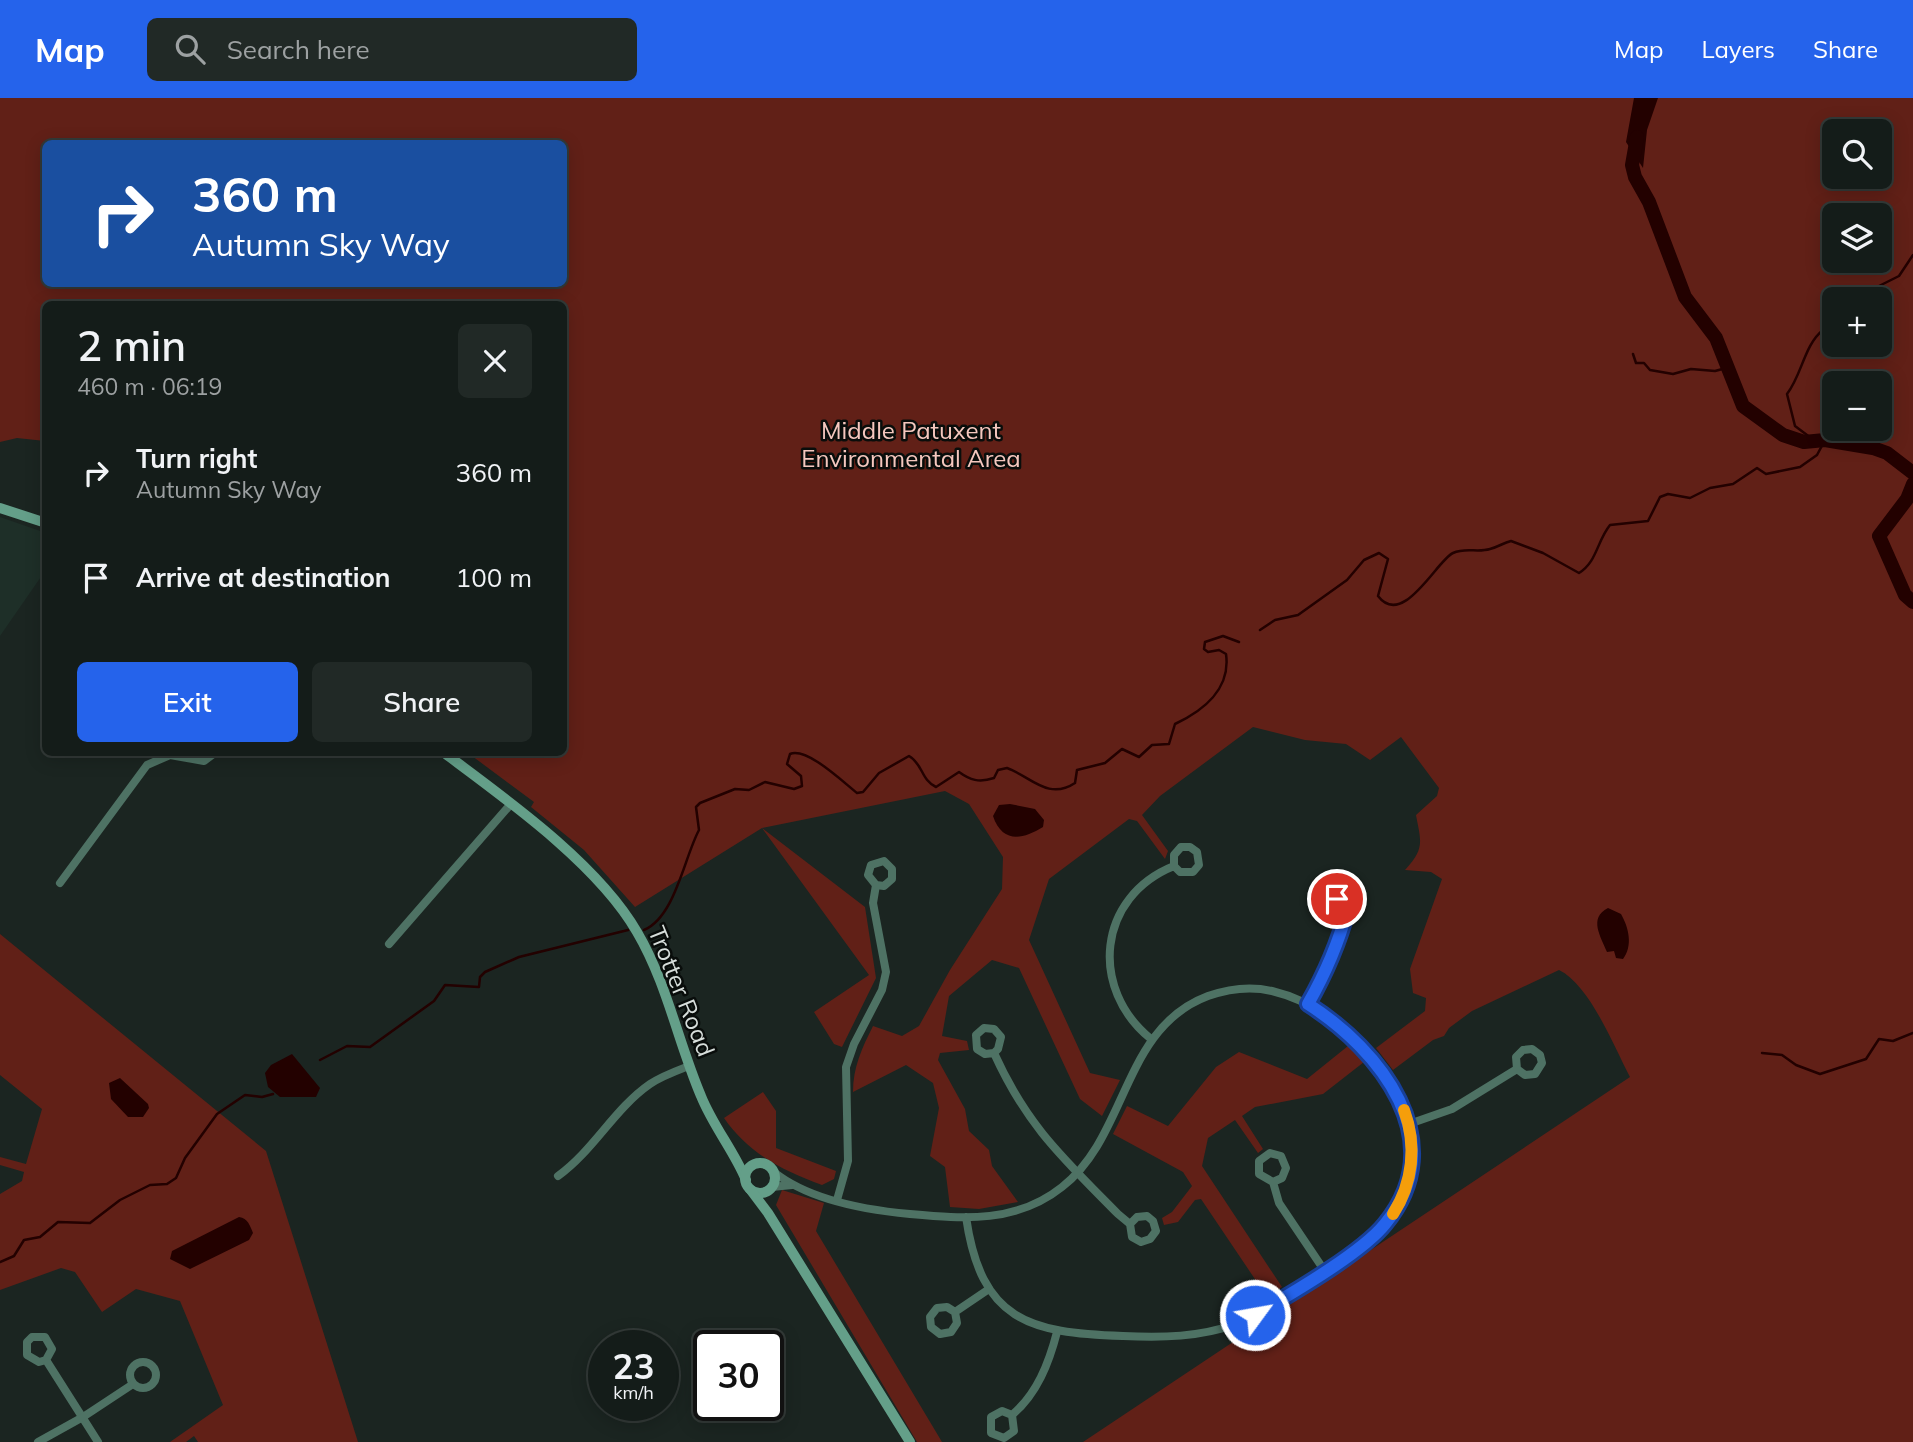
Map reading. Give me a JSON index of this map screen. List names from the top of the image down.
{
  "streets": {
    "street": ["Trotter Road"]
  },
  "parks": ["Middle Patuxent Environmental Area"],
  "page": {
    "header": "Map",
    "search": "Search here",
    "nav": ["Map", "Layers", "Share"],
    "map_buttons": ["+", "−"],
    "turn": ["360 m", "Autumn Sky Way"],
    "heading": ["2 min", "460 m · 06:19"],
    "list": [
      {
        "name": "Turn right",
        "note": "Autumn Sky Way",
        "value": "360 m"
      },
      {
        "name": "Arrive at destination",
        "value": "100 m"
      }
    ],
    "buttons": ["Exit", "Share"],
    "speed": "23 km/h",
    "limit": "30"
  }
}
